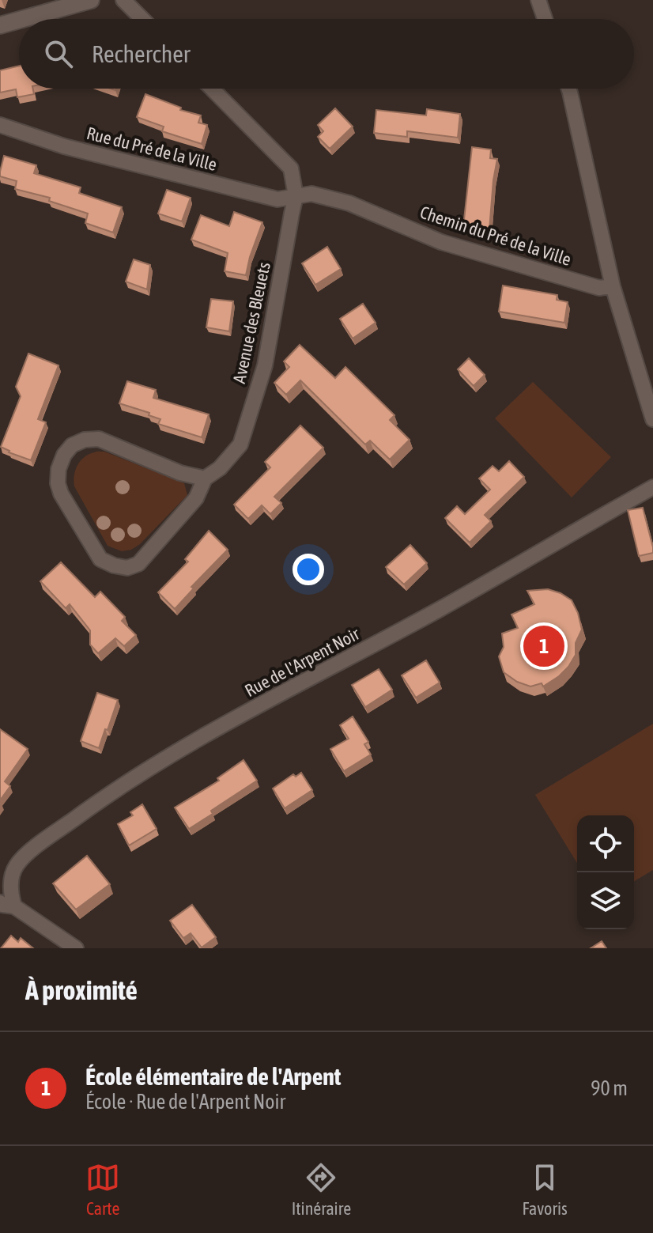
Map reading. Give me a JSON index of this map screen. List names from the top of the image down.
{
  "streets": {
    "street": [
      "Rue du Pré de la Ville",
      "Chemin du Pré de la Ville",
      "Avenue des Bleuets",
      "Rue de l'Arpent Noir"
    ]
  },
  "crossings": [
    ["Rue du Pré de la Ville", "Chemin du Pré de la Ville"],
    ["Rue du Pré de la Ville", "Avenue des Bleuets"],
    ["Chemin du Pré de la Ville", "Avenue des Bleuets"]
  ],
  "page": {
    "search": "Rechercher",
    "pins": "1",
    "heading": "À proximité",
    "list": [
      {
        "mark": "1",
        "name": "École élémentaire de l'Arpent",
        "note": "École · Rue de l'Arpent Noir",
        "value": "90 m"
      }
    ],
    "nav": ["Carte", "Itinéraire", "Favoris"]
  }
}
